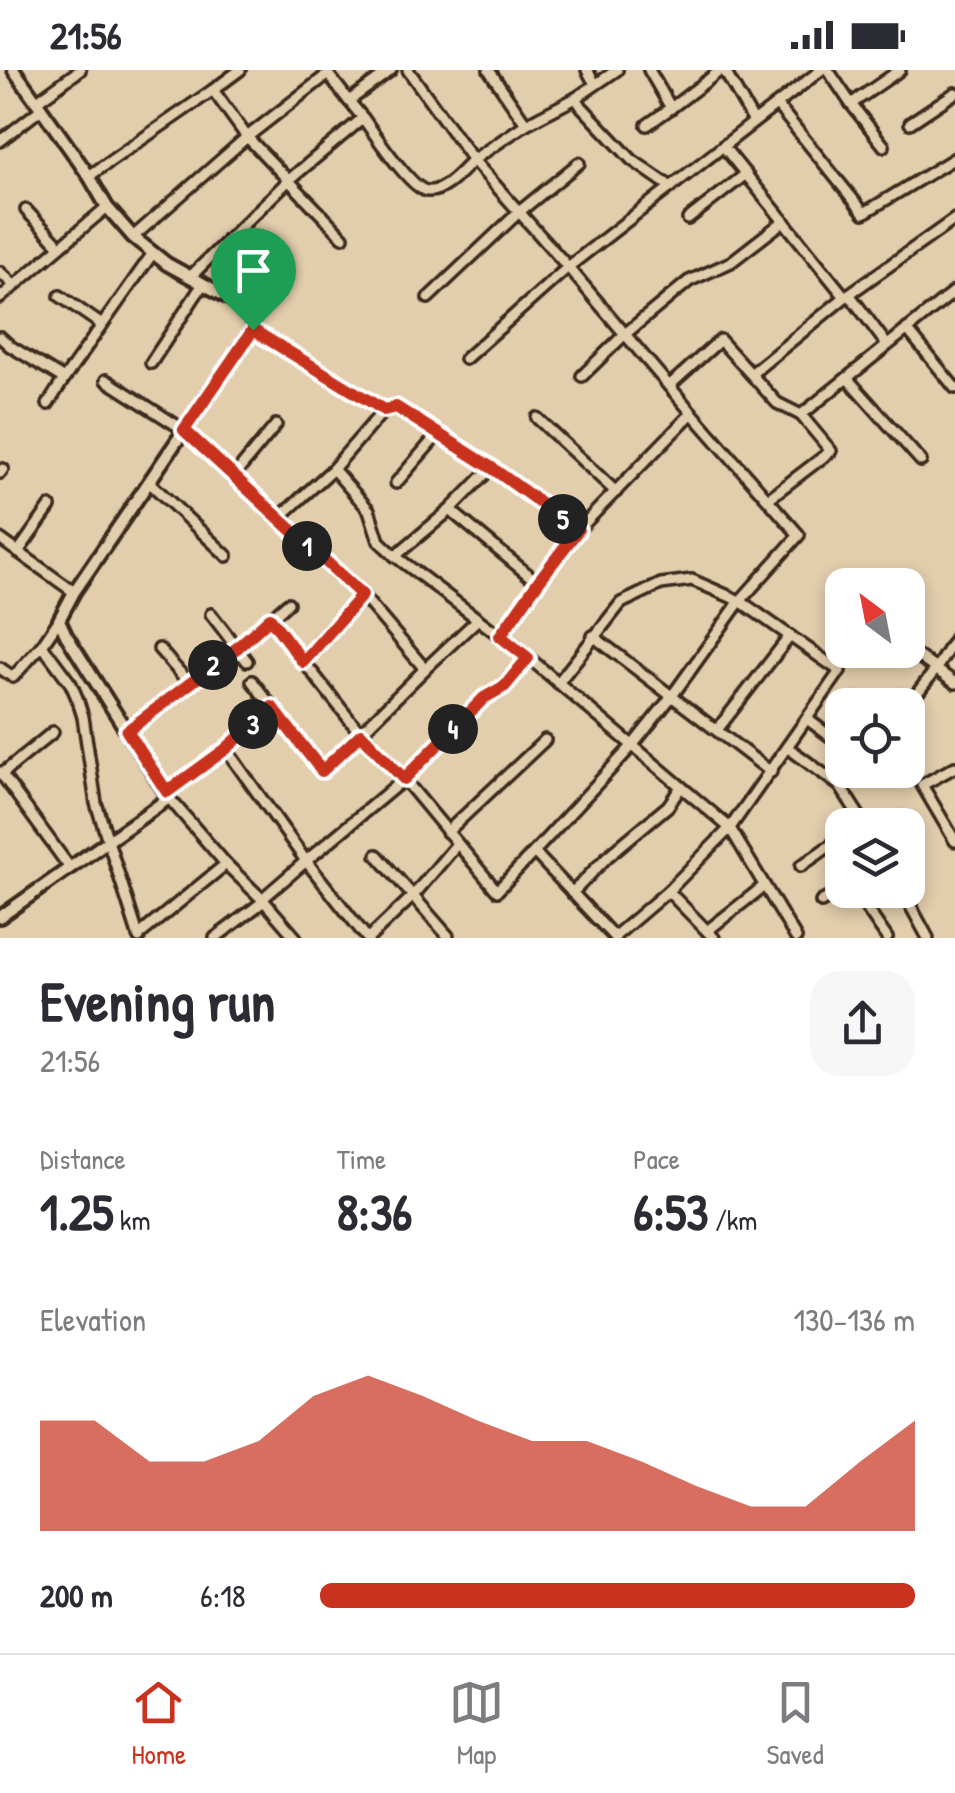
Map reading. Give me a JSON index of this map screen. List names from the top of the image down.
{
  "north": "top left",
  "page": {
    "status": "21:56",
    "pins": [
      "5",
      "1",
      "2",
      "3",
      "4"
    ],
    "heading": ["Evening run", "21:56"],
    "stats": [
      ["Distance", "1.25 km"],
      ["Time", "8:36"],
      ["Pace", "6:53 /km"]
    ],
    "chart": ["Elevation", "130–136 m"],
    "list": [
      {
        "name": "200 m",
        "note": "6:18"
      }
    ],
    "tabs": ["Home", "Map", "Saved"]
  }
}
